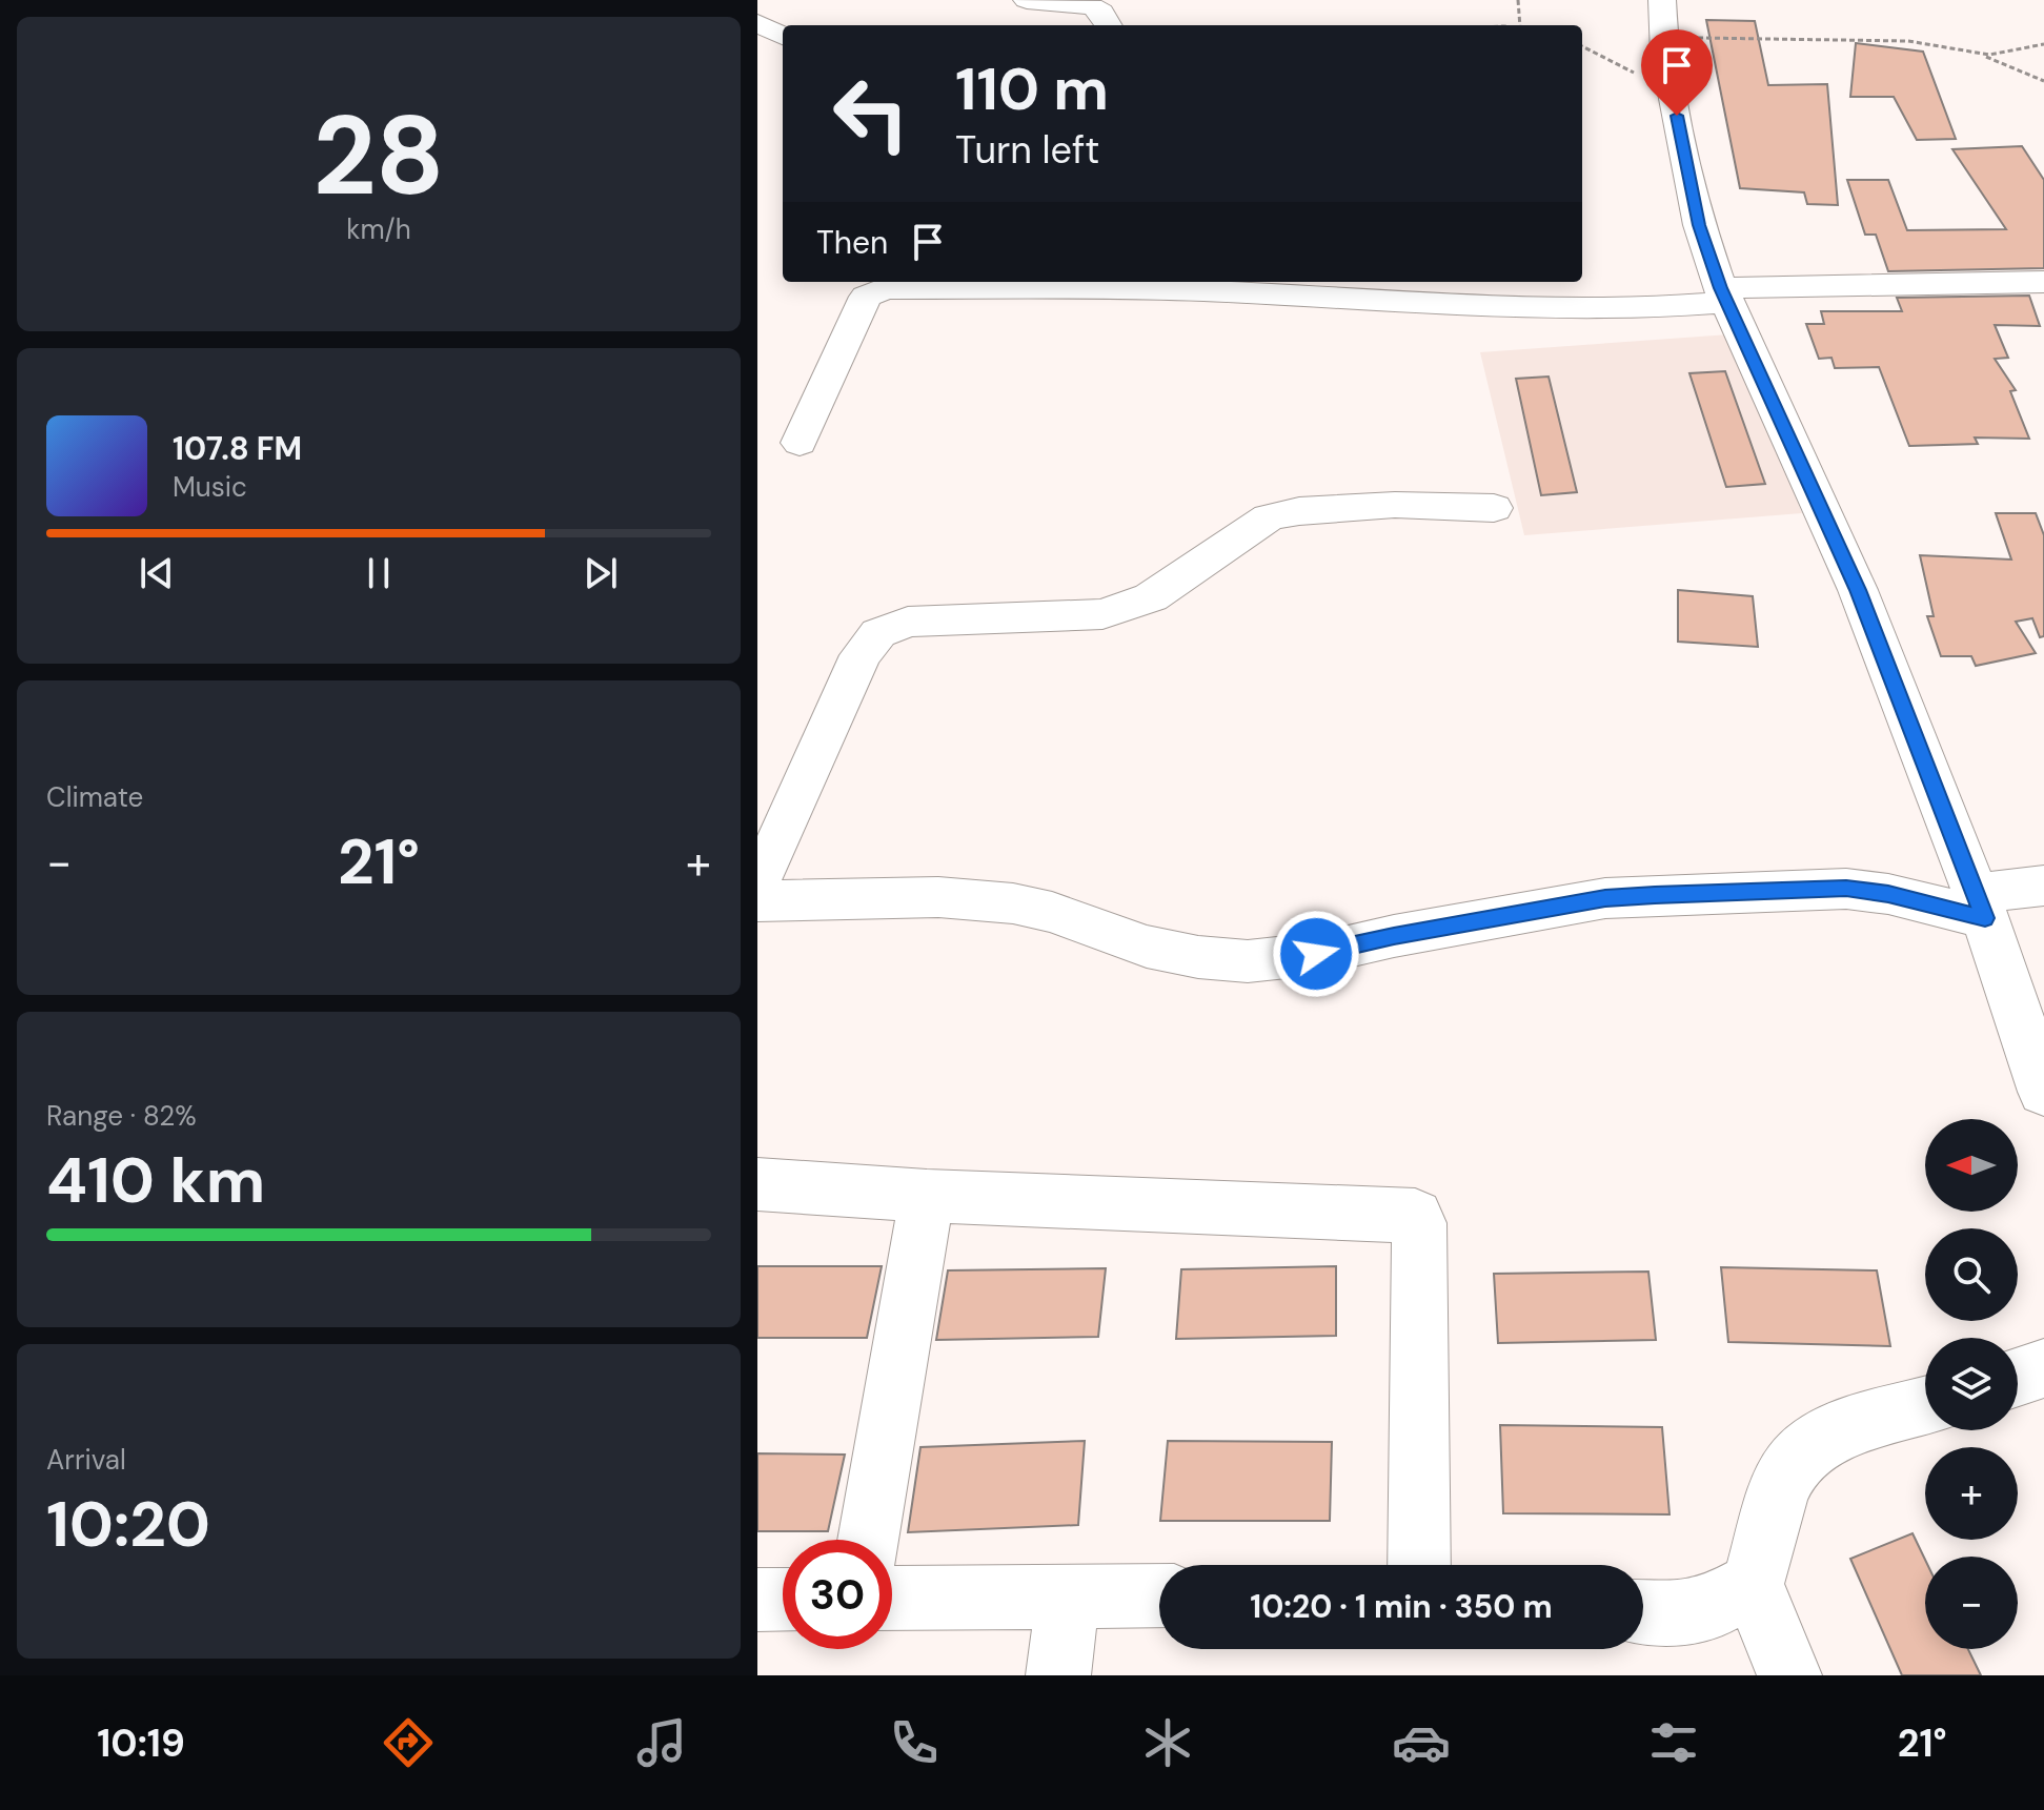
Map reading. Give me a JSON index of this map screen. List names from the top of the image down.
{
  "north": "left",
  "page": {
    "tile": [
      ["28", "km/h"],
      "Climate",
      ["Range · 82%", "410 km"],
      ["Arrival", "10:20"]
    ],
    "turn": ["110 m", "Turn left"],
    "then": "Then",
    "song": ["107.8 FM", "Music"],
    "heat": ["−", "21°", "+"],
    "map_buttons": ["+", "−"],
    "limit": "30",
    "trip": "10:20 · 1 min · 350 m",
    "tabs": ["10:19", "21°"]
  }
}
